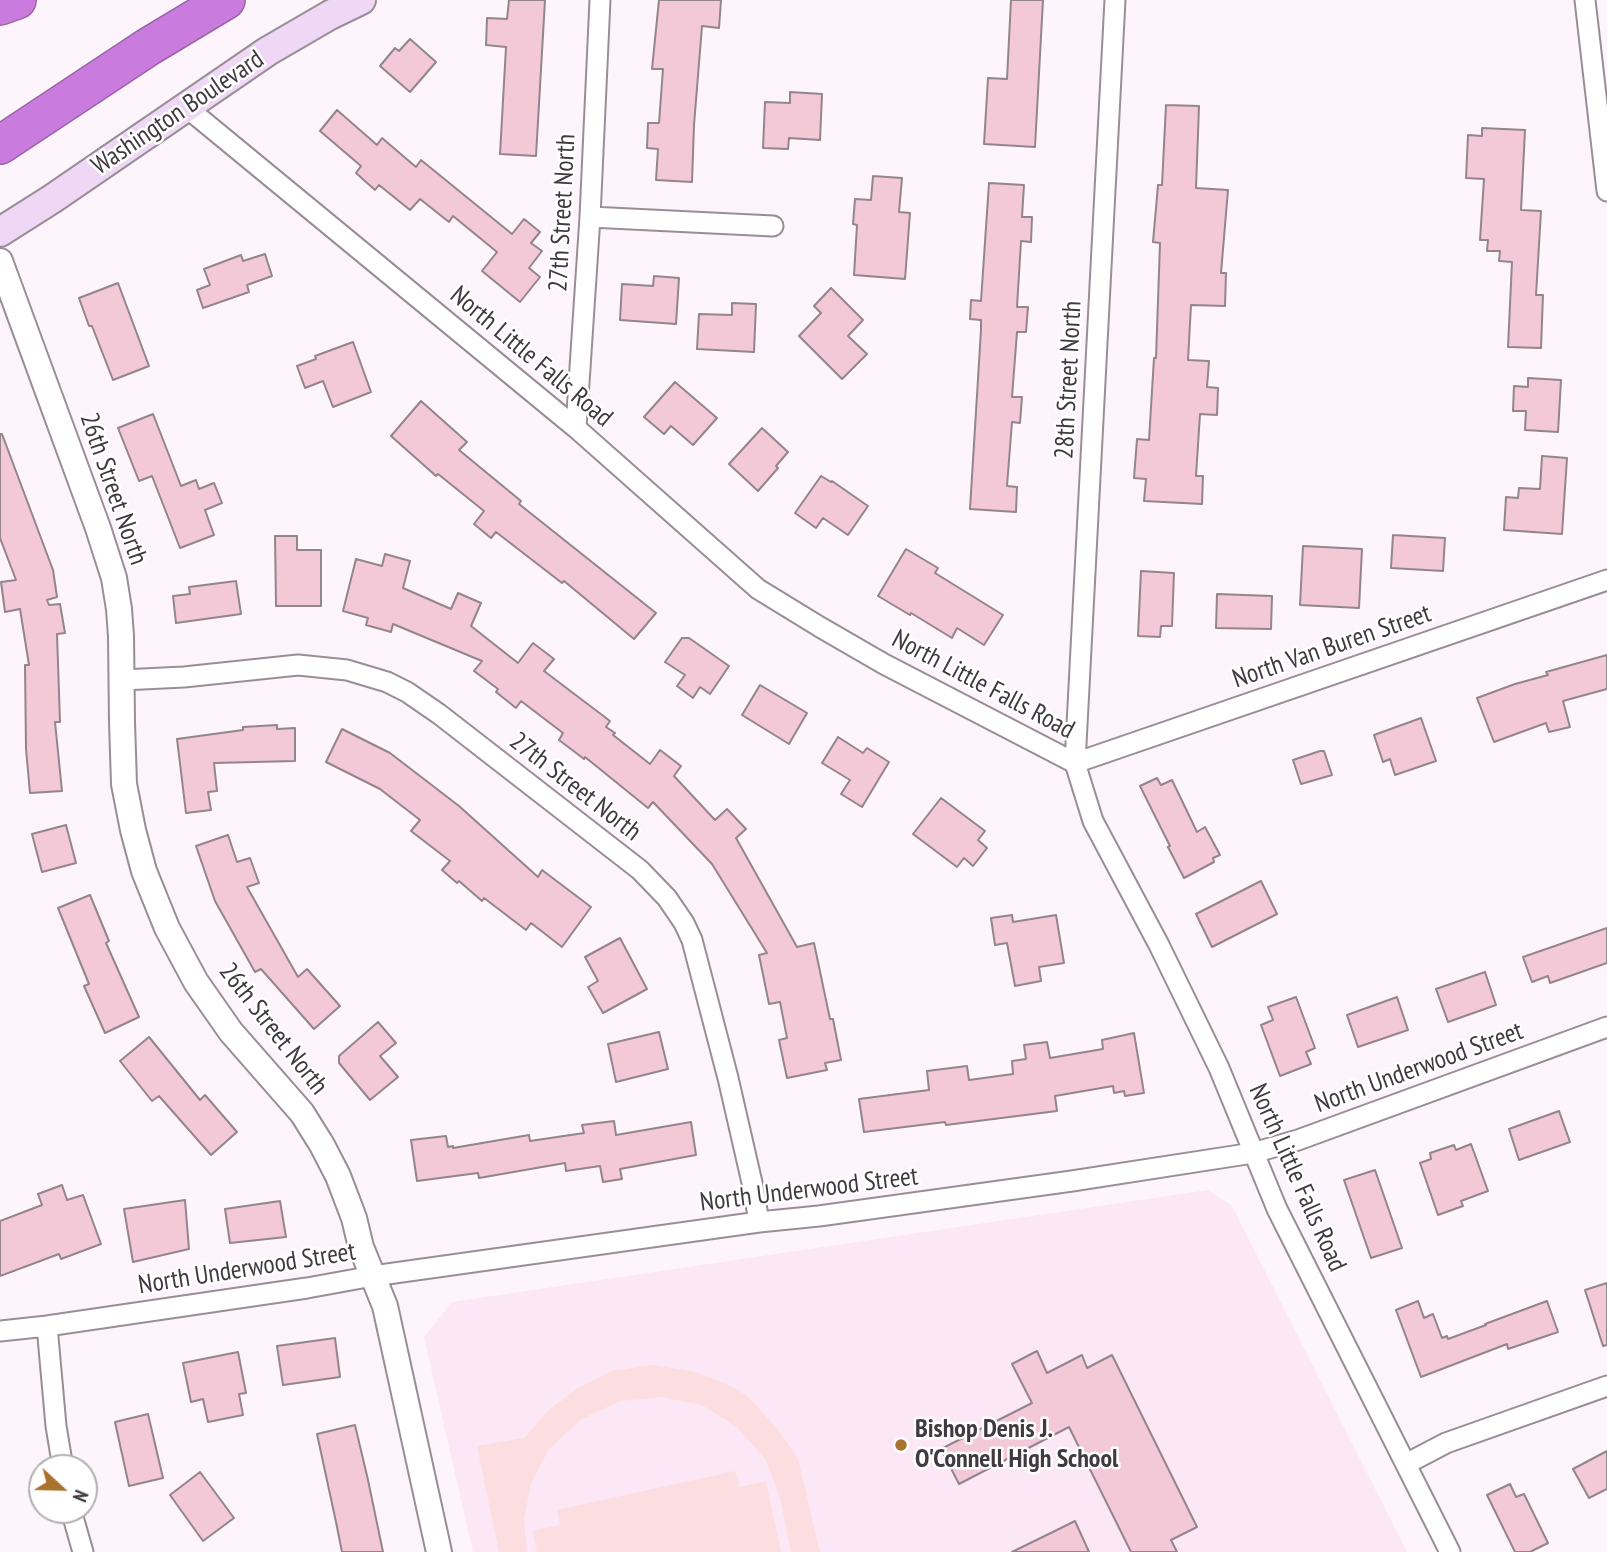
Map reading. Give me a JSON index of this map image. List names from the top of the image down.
{
  "streets": {
    "main road": ["Washington Boulevard"],
    "street": [
      "27th Street North",
      "North Little Falls Road",
      "28th Street North",
      "26th Street North",
      "North Van Buren Street",
      "North Underwood Street"
    ]
  },
  "crossings": [
    ["Washington Boulevard", "North Little Falls Road"],
    ["27th Street North", "North Little Falls Road"],
    ["27th Street North", "26th Street North"],
    ["27th Street North", "North Underwood Street"],
    ["North Little Falls Road", "28th Street North"],
    ["North Little Falls Road", "North Van Buren Street"],
    ["North Little Falls Road", "North Underwood Street"],
    ["28th Street North", "North Van Buren Street"],
    ["26th Street North", "North Underwood Street"]
  ],
  "places": ["Bishop Denis J. O'Connell High School"],
  "north": "right"
}
